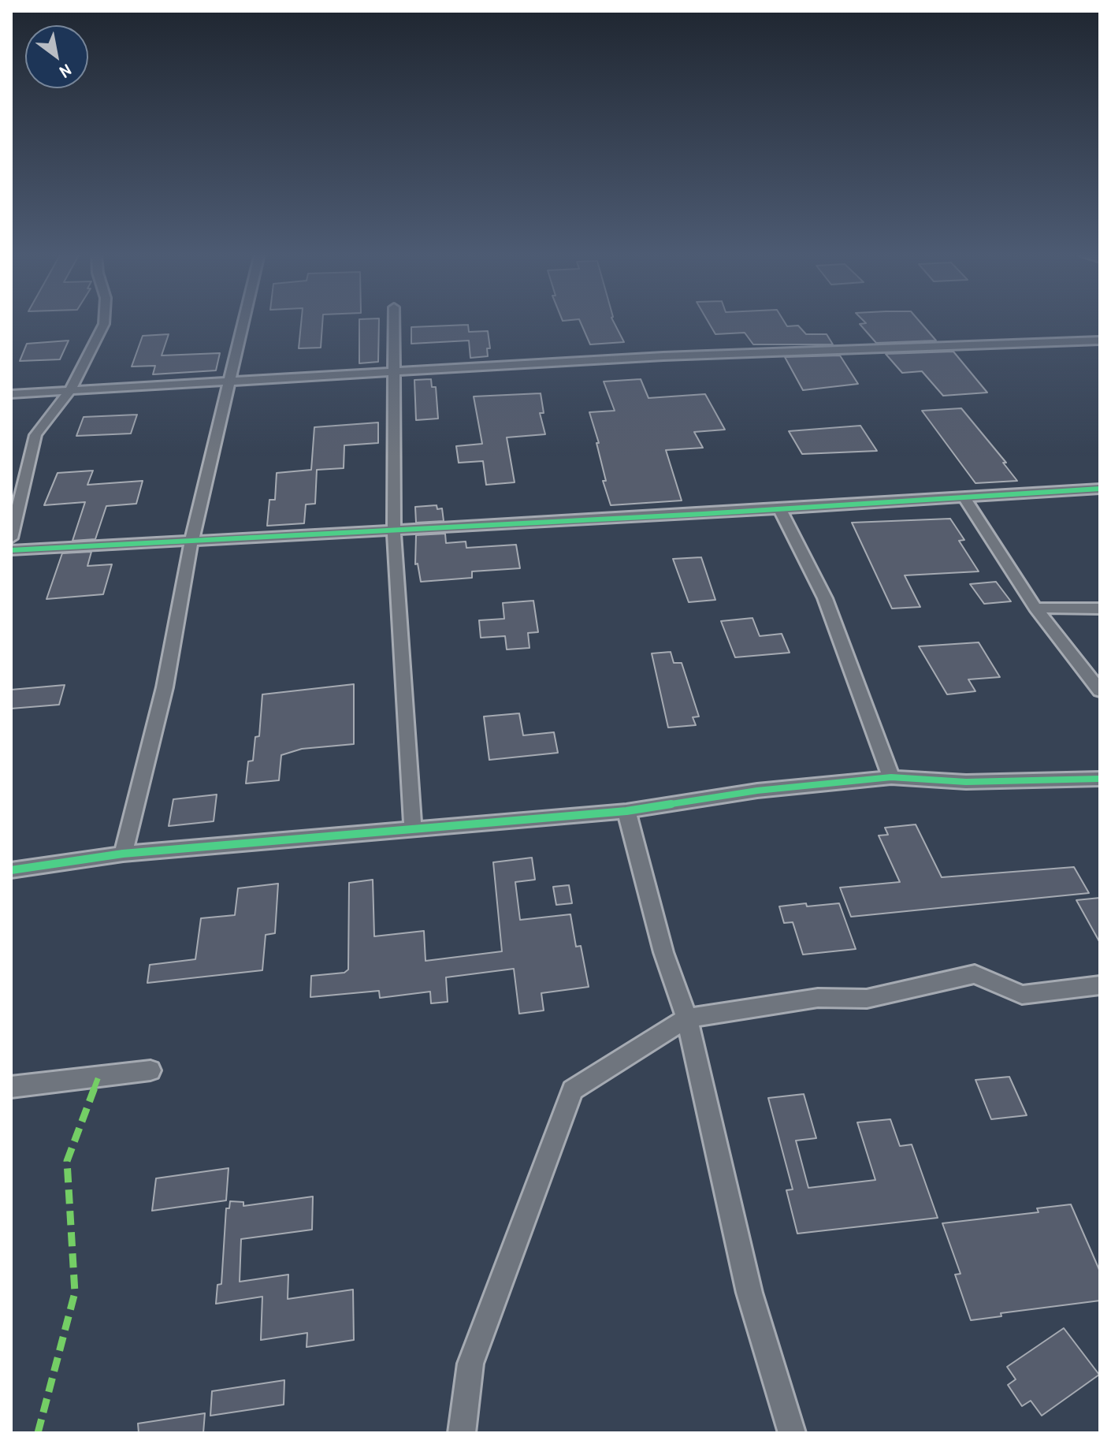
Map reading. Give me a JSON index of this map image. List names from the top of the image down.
{
  "north": "bottom right"
}
